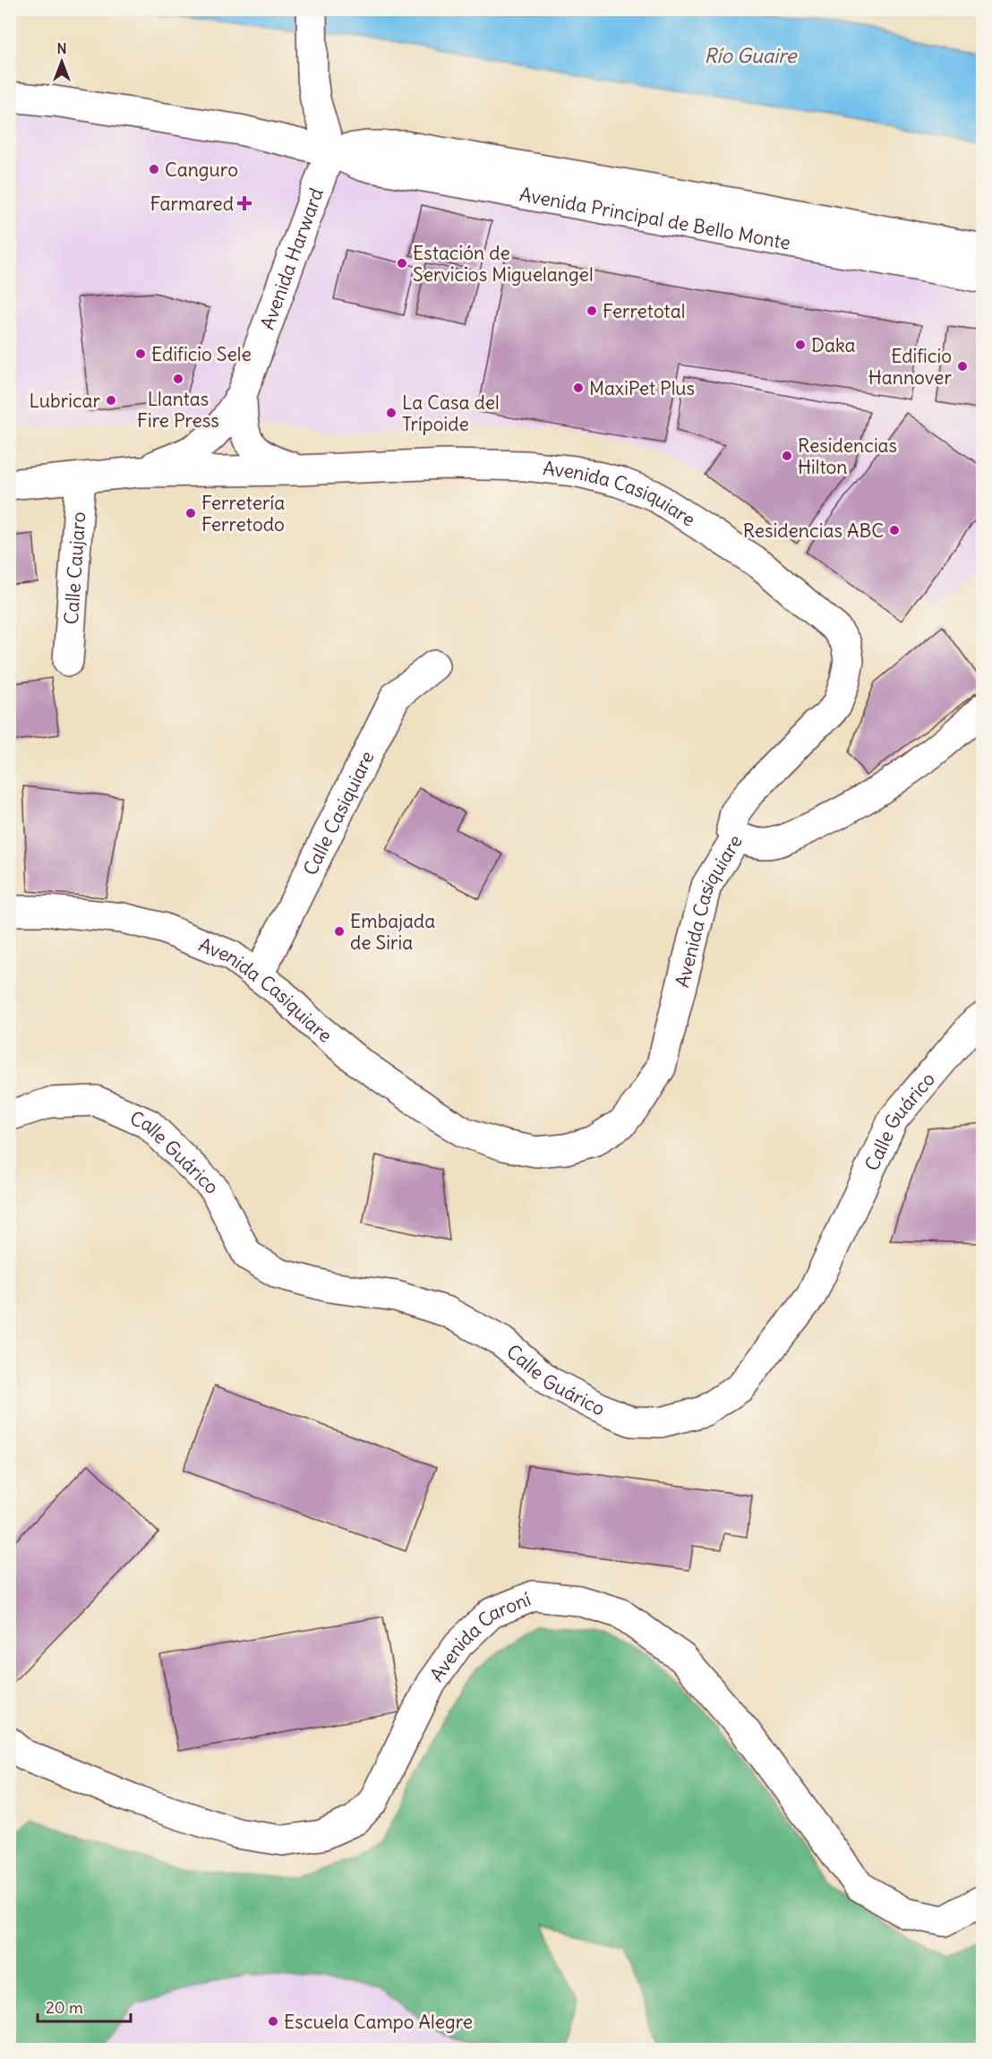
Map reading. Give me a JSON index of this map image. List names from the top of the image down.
{
  "streets": {
    "main road": [
      "Avenida Principal de Bello Monte",
      "Avenida Harward",
      "Avenida Casiquiare",
      "Calle Caujaro",
      "Calle Casiquiare",
      "Calle Guárico",
      "Avenida Caroní"
    ]
  },
  "crossings": [
    ["Avenida Principal de Bello Monte", "Avenida Harward"],
    ["Avenida Harward", "Avenida Casiquiare"],
    ["Avenida Casiquiare", "Calle Casiquiare"]
  ],
  "water": ["Río Guaire"],
  "places": {
    "other": [
      "Canguro",
      "Estación de Servicios Miguelangel",
      "Ferretotal",
      "Daka",
      "Edificio Sele",
      "Edificio Hannover",
      "Llantas Fire Press",
      "MaxiPet Plus",
      "Lubricar",
      "La Casa del Trípoide",
      "Residencias Hilton",
      "Ferretería Ferretodo",
      "Residencias ABC",
      "Embajada de Siria",
      "Escuela Campo Alegre"
    ],
    "health": ["Farmared"]
  },
  "scale_bar": "20 m",
  "north": "top"
}
